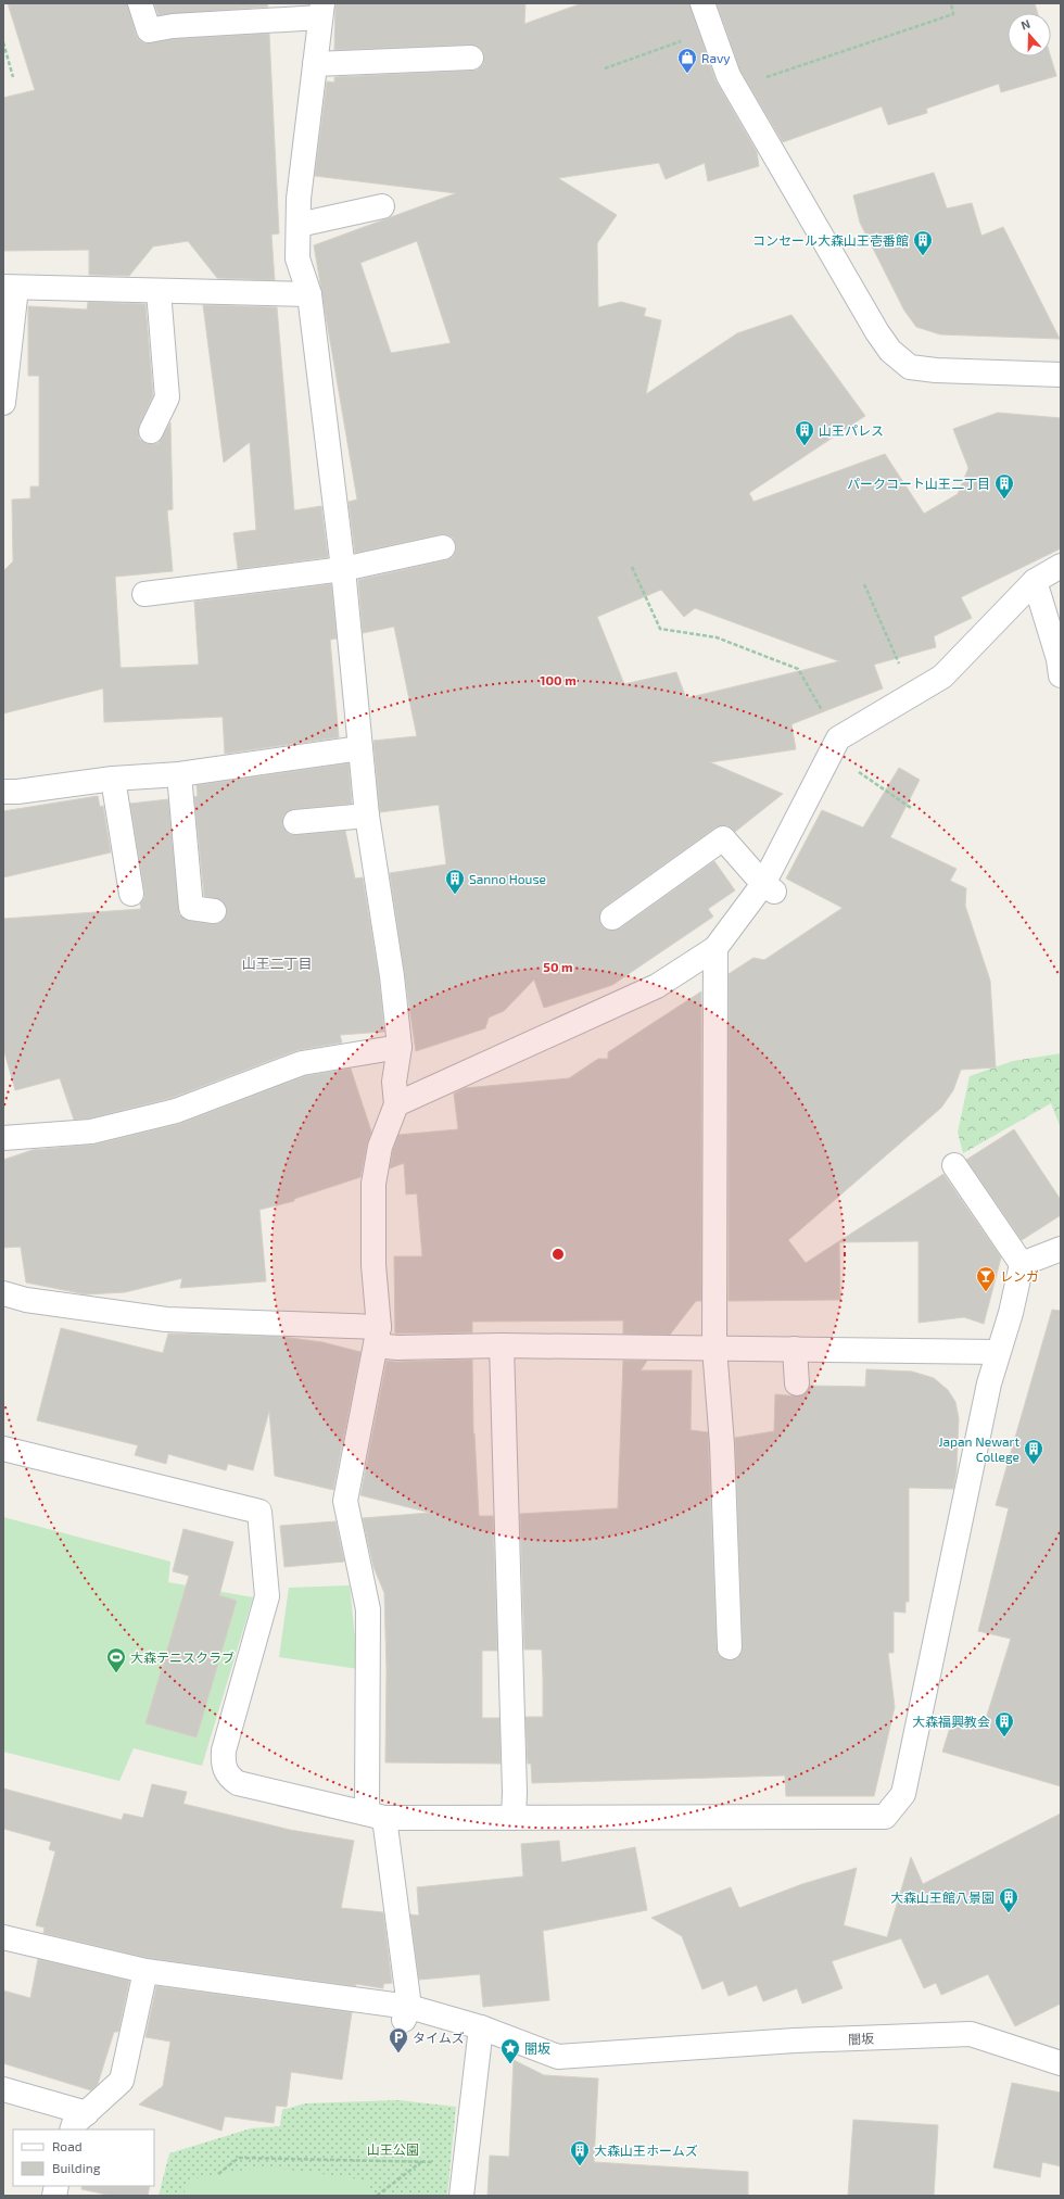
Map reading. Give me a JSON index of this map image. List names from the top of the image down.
{
  "streets": {
    "street": ["闇坂"]
  },
  "districts": ["山王二丁目"],
  "parks": ["山王公園"],
  "places": {
    "shop": ["Ravy"],
    "building": [
      "コンセール大森山王壱番館",
      "山王パレス",
      "パークコート山王二丁目",
      "Sanno House",
      "Japan Newart College",
      "大森福興教会",
      "大森山王館八景園",
      "大森山王ホームズ"
    ],
    "bar": ["レンガ"],
    "sports": ["大森テニスクラブ"],
    "parking": ["タイムズ"],
    "place": ["闇坂"]
  },
  "legend": ["Road", "Building"],
  "north": "top",
  "rings": ["100 m", "50 m"]
}
